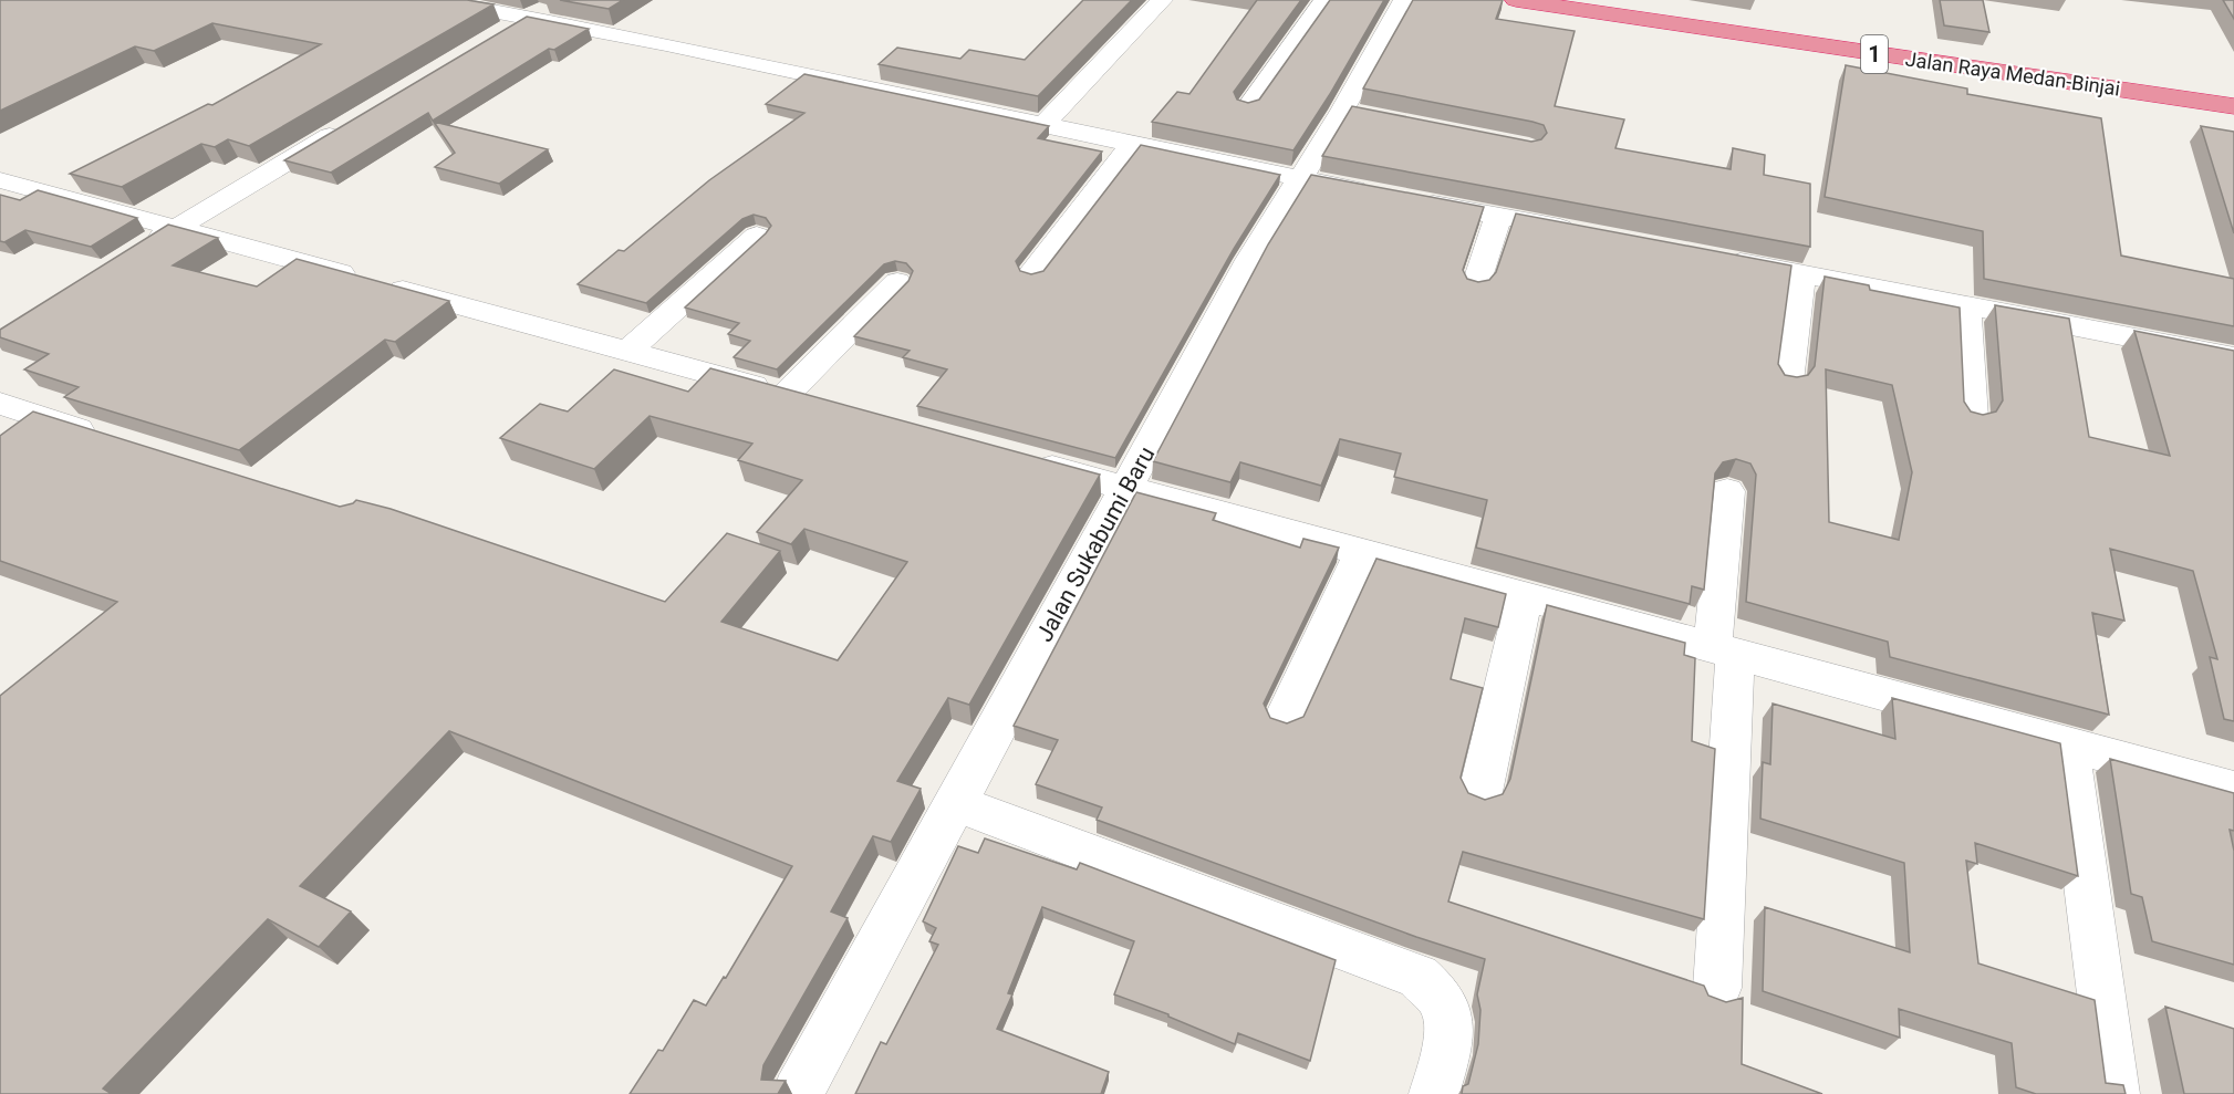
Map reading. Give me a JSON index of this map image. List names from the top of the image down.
{
  "streets": {
    "highway": ["1", "Jalan Raya Medan-Binjai"],
    "street": ["Jalan Sukabumi Baru"]
  }
}
